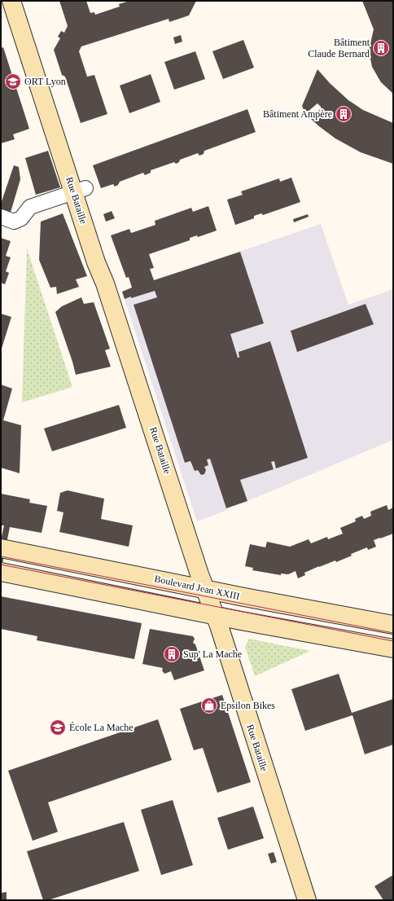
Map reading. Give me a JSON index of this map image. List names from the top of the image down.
{
  "streets": {
    "street": ["Rue Bataille", "Boulevard Jean XXIII"]
  },
  "crossings": [
    ["Rue Bataille", "Boulevard Jean XXIII"]
  ],
  "places": {
    "building": ["Bâtiment Claude Bernard", "Bâtiment Ampère", "Sup' La Mache"],
    "school or university": ["ORT Lyon", "École La Mache"],
    "shop": ["Epsilon Bikes"]
  }
}
